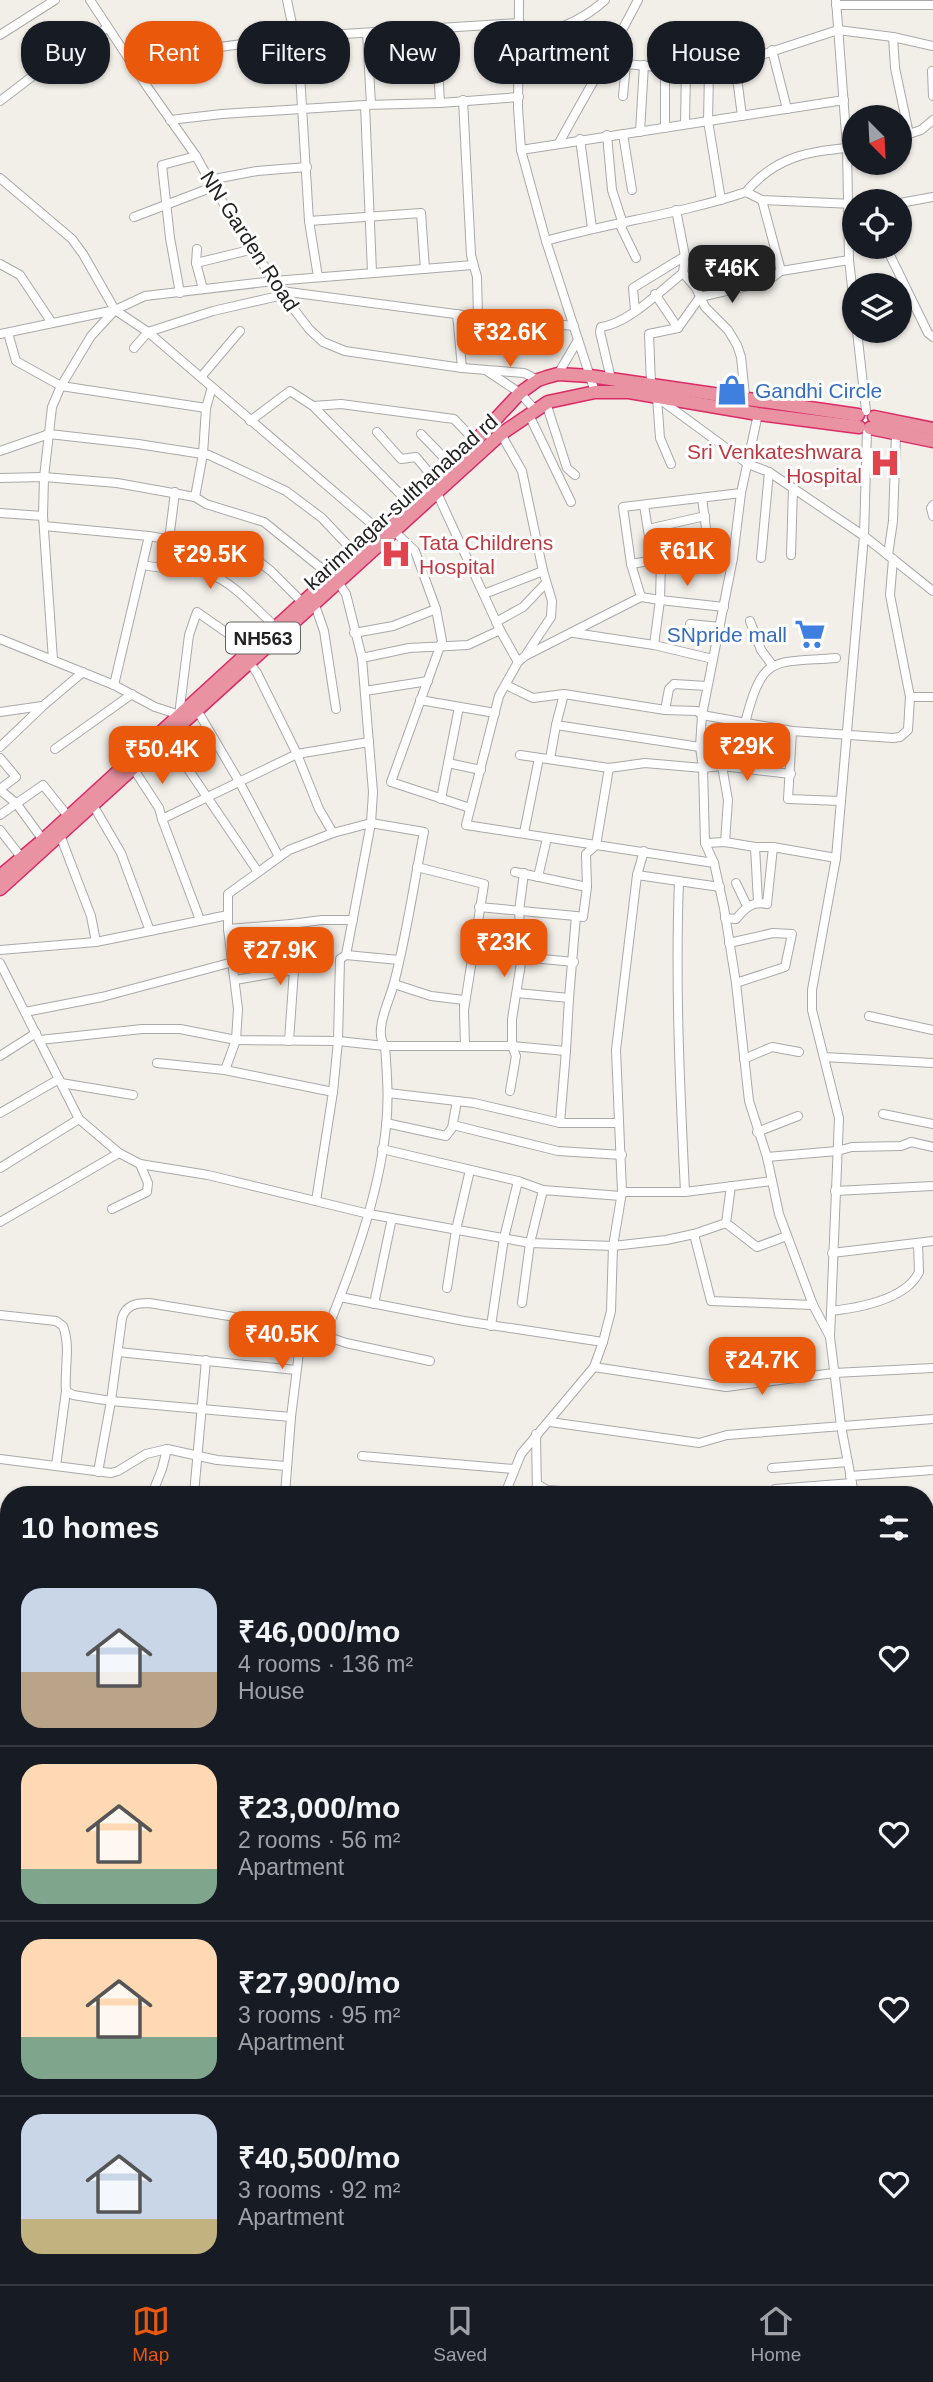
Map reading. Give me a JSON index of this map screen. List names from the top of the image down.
{
  "streets": {
    "highway": ["karimnagar-sulthanabad rd", "NH563"],
    "street": ["NN Garden Road"]
  },
  "crossings": [
    ["NN Garden Road", "NH563"],
    ["karimnagar-sulthanabad rd", "NH563"]
  ],
  "places": {
    "shop": ["Gandhi Circle"],
    "hospital": ["Sri Venkateshwara Hospital", "Tata Childrens Hospital"],
    "supermarket": ["SNpride mall"]
  },
  "north": "bottom right",
  "page": {
    "chip": [
      "Buy",
      "Rent",
      "Filters",
      "New",
      "Apartment",
      "House"
    ],
    "price": [
      "₹46K",
      "₹32.6K",
      "₹61K",
      "₹29.5K",
      "₹29K",
      "₹50.4K",
      "₹23K",
      "₹27.9K",
      "₹40.5K",
      "₹24.7K"
    ],
    "heading": "10 homes",
    "list": [
      {
        "name": "₹46,000/mo",
        "note": "4 rooms · 136 m² · House"
      },
      {
        "name": "₹23,000/mo",
        "note": "2 rooms · 56 m² · Apartment"
      },
      {
        "name": "₹27,900/mo",
        "note": "3 rooms · 95 m² · Apartment"
      },
      {
        "name": "₹40,500/mo",
        "note": "3 rooms · 92 m² · Apartment"
      }
    ],
    "tabs": ["Map", "Saved", "Home"]
  }
}
